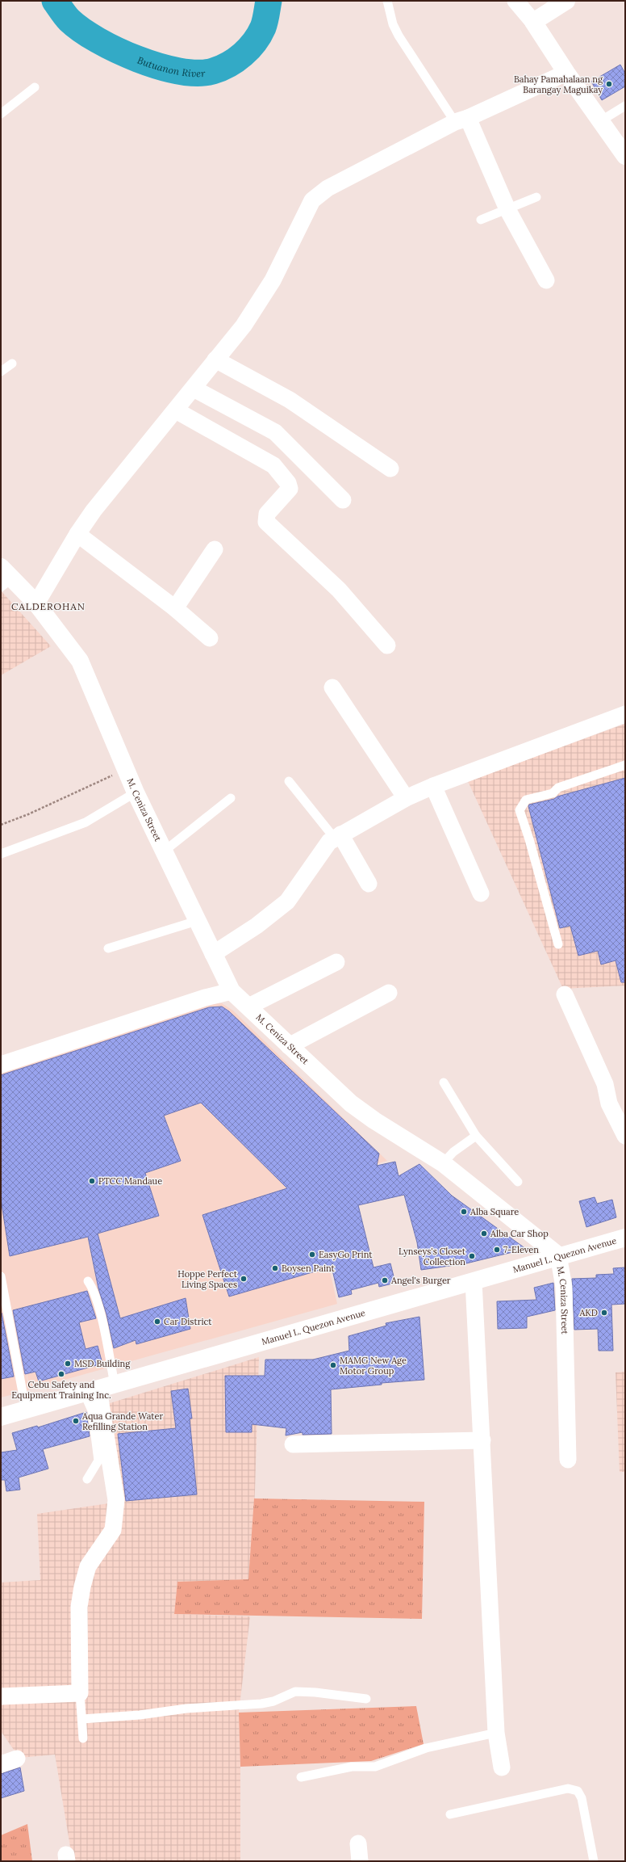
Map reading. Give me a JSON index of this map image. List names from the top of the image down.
{
  "streets": {
    "street": ["M. Ceniza Street", "Manuel L. Quezon Avenue"]
  },
  "crossings": [
    ["M. Ceniza Street", "Manuel L. Quezon Avenue"]
  ],
  "districts": ["CALDEROHAN"],
  "water": ["Butuanon River"],
  "places": [
    "Bahay Pamahalaan ng Barangay Maguikay",
    "PTCC Mandaue",
    "Alba Square",
    "Alba Car Shop",
    "7-Eleven",
    "EasyGo Print",
    "Lynseys's Closet Collection",
    "Boysen Paint",
    "Hoppe Perfect Living Spaces",
    "Angel's Burger",
    "AKD",
    "Car District",
    "MSD Building",
    "MAMG New Age Motor Group",
    "Cebu Safety and Equipment Training Inc.",
    "Aqua Grande Water Refilling Station"
  ]
}
